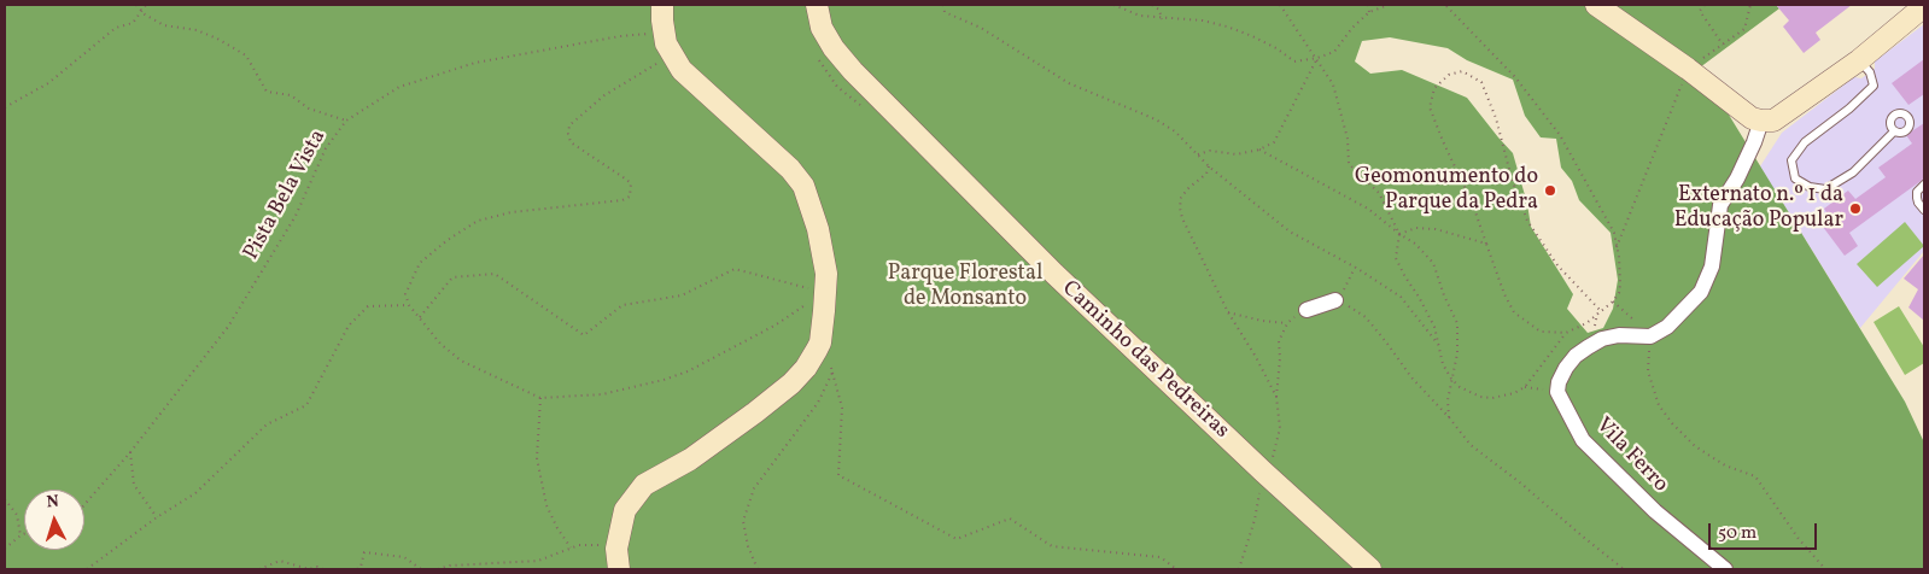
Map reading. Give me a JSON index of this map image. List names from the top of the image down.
{
  "streets": {
    "street": ["Caminho das Pedreiras", "Vila Ferro"],
    "path": ["Pista Bela Vista"]
  },
  "parks": ["Parque Florestal de Monsanto"],
  "places": ["Geomonumento do Parque da Pedra", "Externato n.º 1 da Educação Popular"],
  "scale_bar": "50 m",
  "north": "top"
}
